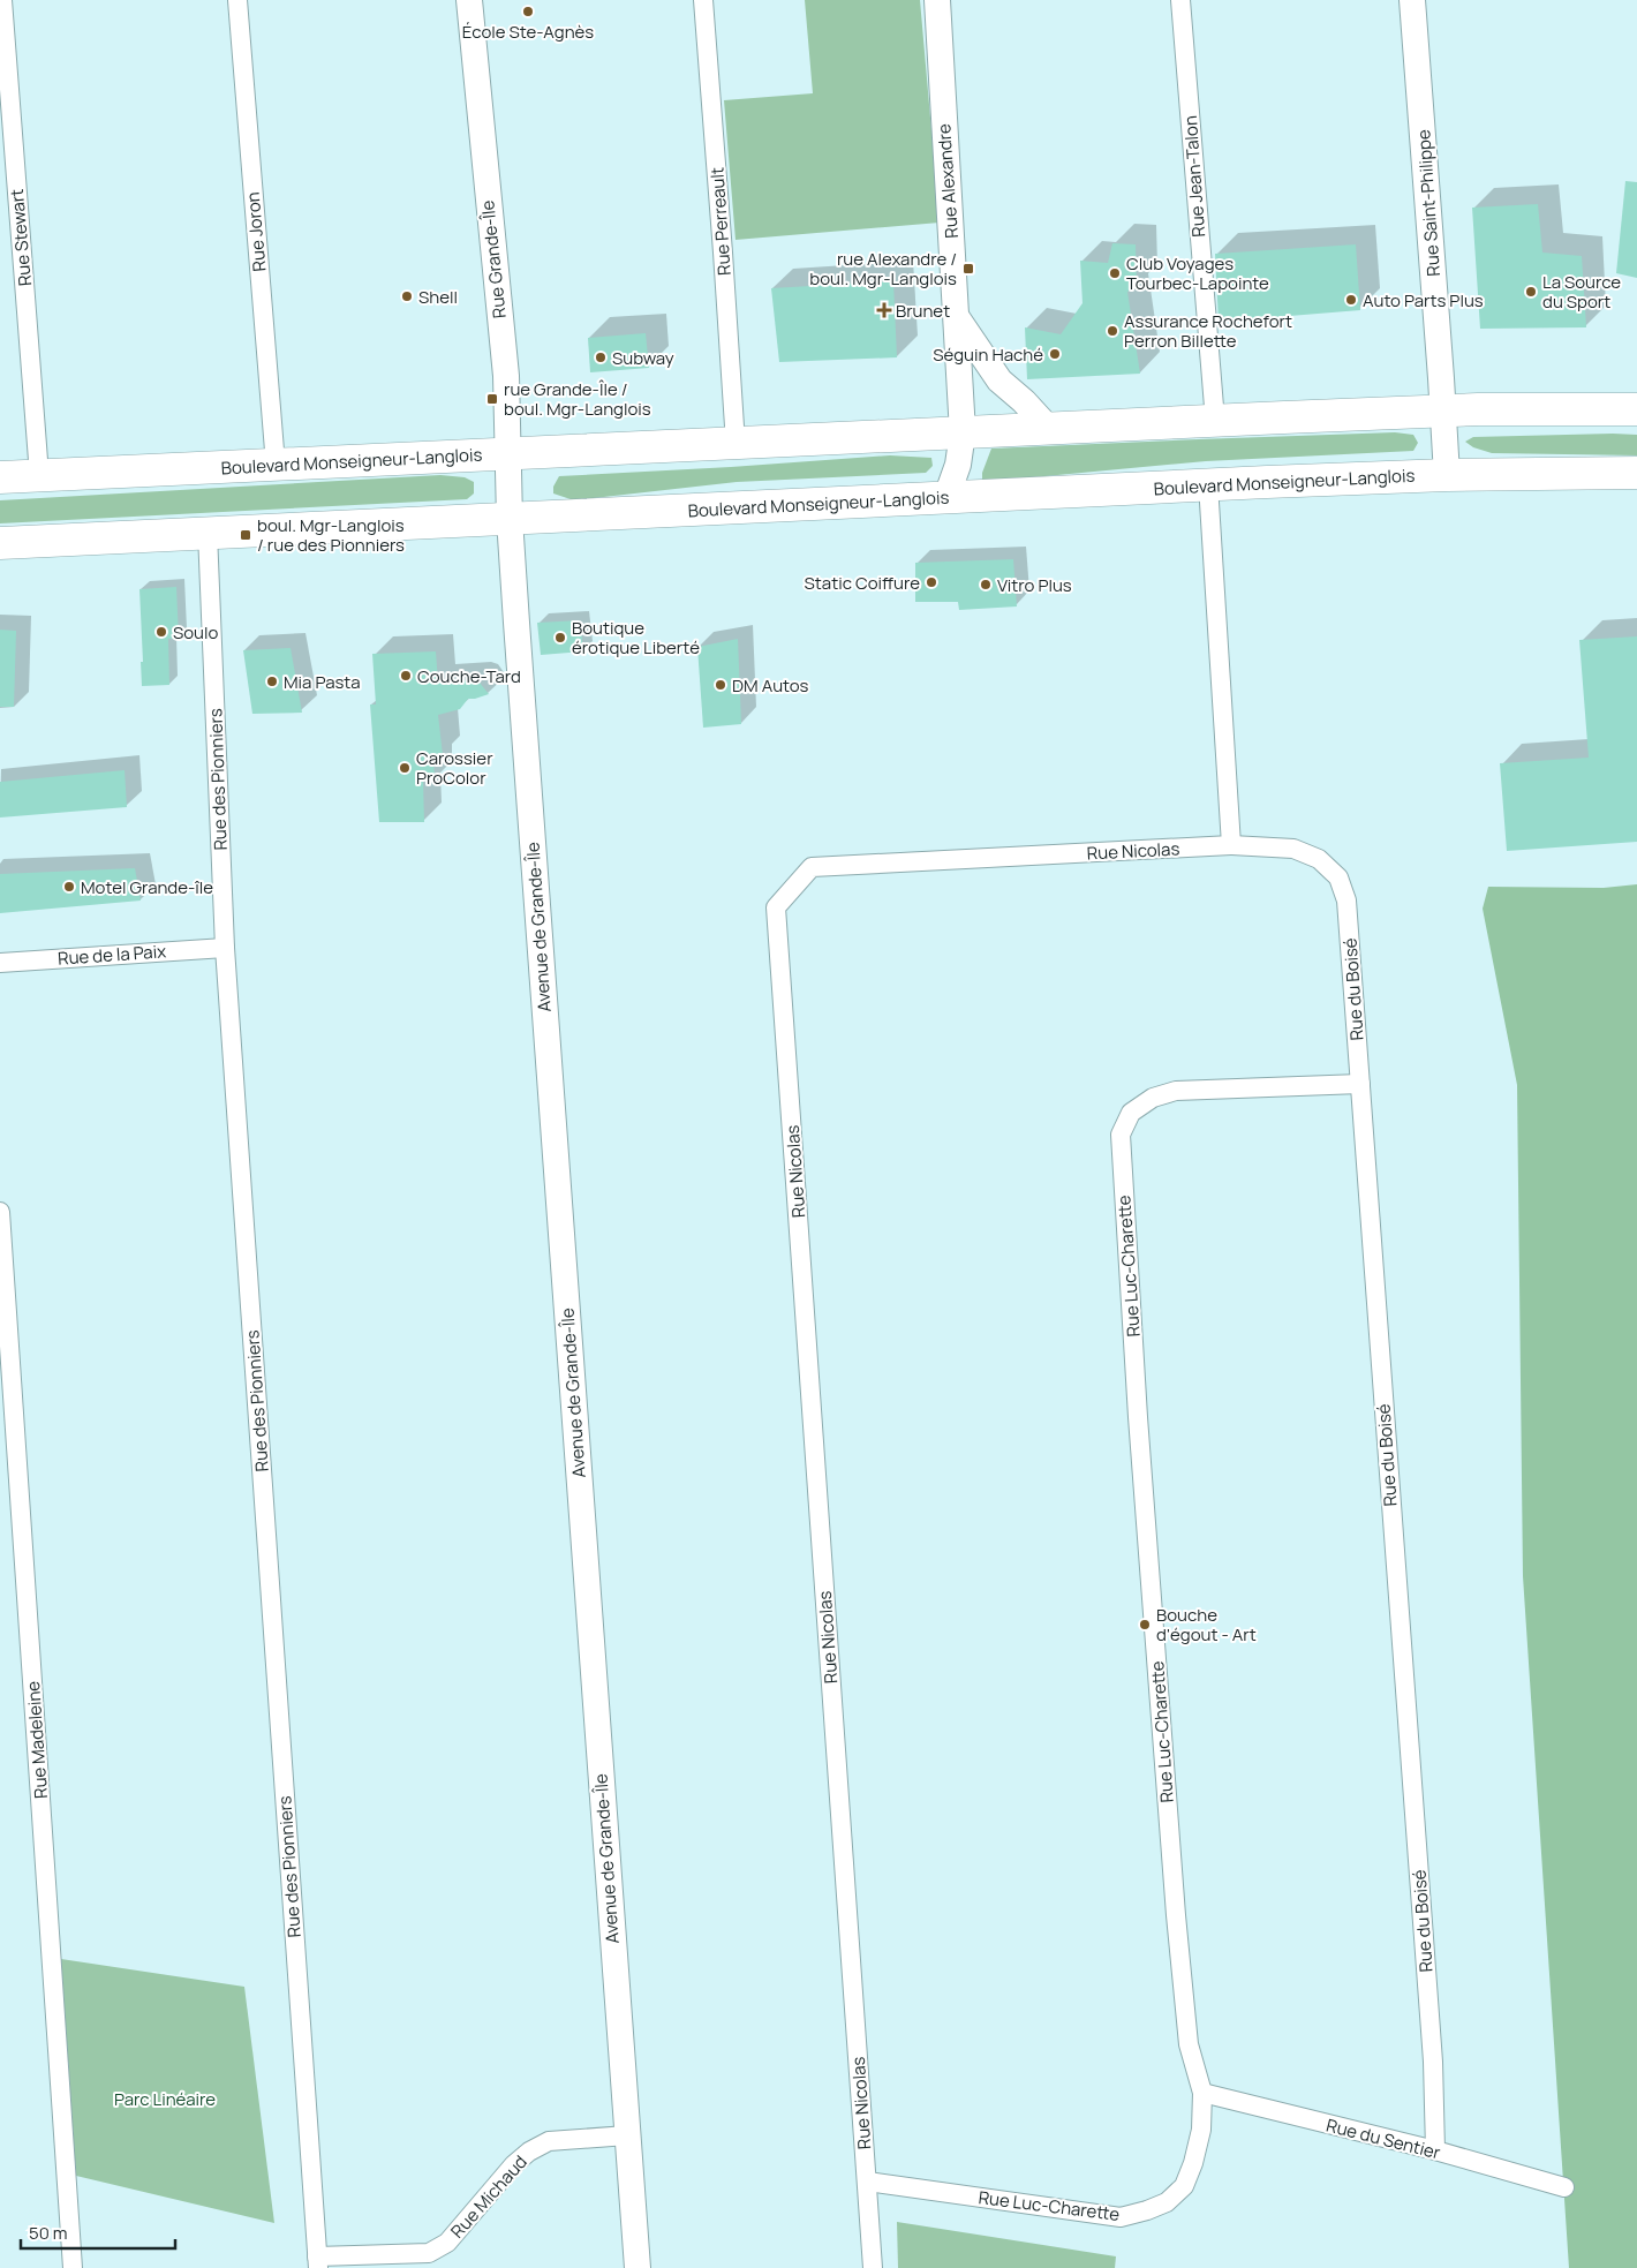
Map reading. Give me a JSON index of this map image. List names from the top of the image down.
{
  "streets": {
    "highway": ["Boulevard Monseigneur-Langlois"],
    "street": [
      "Rue Jean-Talon",
      "Rue Alexandre",
      "Rue Saint-Philippe",
      "Rue Perreault",
      "Rue Joron",
      "Rue Stewart",
      "Rue Grande-Île",
      "Rue des Pionniers",
      "Rue Nicolas",
      "Avenue de Grande-Île",
      "Rue de la Paix",
      "Rue du Boisé",
      "Rue Luc-Charette",
      "Rue Madeleine",
      "Rue du Sentier",
      "Rue Michaud"
    ]
  },
  "crossings": [
    ["Rue Jean-Talon", "Boulevard Monseigneur-Langlois"],
    ["Rue Alexandre", "Boulevard Monseigneur-Langlois"],
    ["Rue Saint-Philippe", "Boulevard Monseigneur-Langlois"],
    ["Rue Perreault", "Boulevard Monseigneur-Langlois"],
    ["Rue Joron", "Boulevard Monseigneur-Langlois"],
    ["Rue Stewart", "Boulevard Monseigneur-Langlois"],
    ["Rue Grande-Île", "Boulevard Monseigneur-Langlois"],
    ["Rue Grande-Île", "Avenue de Grande-Île"],
    ["Boulevard Monseigneur-Langlois", "Rue des Pionniers"],
    ["Boulevard Monseigneur-Langlois", "Avenue de Grande-Île"],
    ["Rue des Pionniers", "Rue de la Paix"],
    ["Rue des Pionniers", "Rue Michaud"],
    ["Rue Nicolas", "Rue du Boisé"],
    ["Rue Nicolas", "Rue Luc-Charette"],
    ["Avenue de Grande-Île", "Rue Michaud"],
    ["Rue du Boisé", "Rue Luc-Charette"],
    ["Rue du Boisé", "Rue du Sentier"],
    ["Rue Luc-Charette", "Rue du Sentier"]
  ],
  "parks": ["Parc Linéaire"],
  "places": {
    "other": [
      "École Ste-Agnès",
      "Club Voyages Tourbec-Lapointe",
      "La Source du Sport",
      "Shell",
      "Auto Parts Plus",
      "Assurance Rochefort Perron Billette",
      "Séguin Haché",
      "Subway",
      "Static Coiffure",
      "Vitro Plus",
      "Soulo",
      "Boutique érotique Liberté",
      "Couche-Tard",
      "Mia Pasta",
      "DM Autos",
      "Carossier ProColor",
      "Motel Grande-île",
      "Bouche d'égout - Art"
    ],
    "transit": ["rue Alexandre / boul. Mgr-Langlois", "rue Grande-Île / boul. Mgr-Langlois", "boul. Mgr-Langlois / rue des Pionniers"],
    "health": ["Brunet"]
  },
  "scale_bar": "50 m"
}
